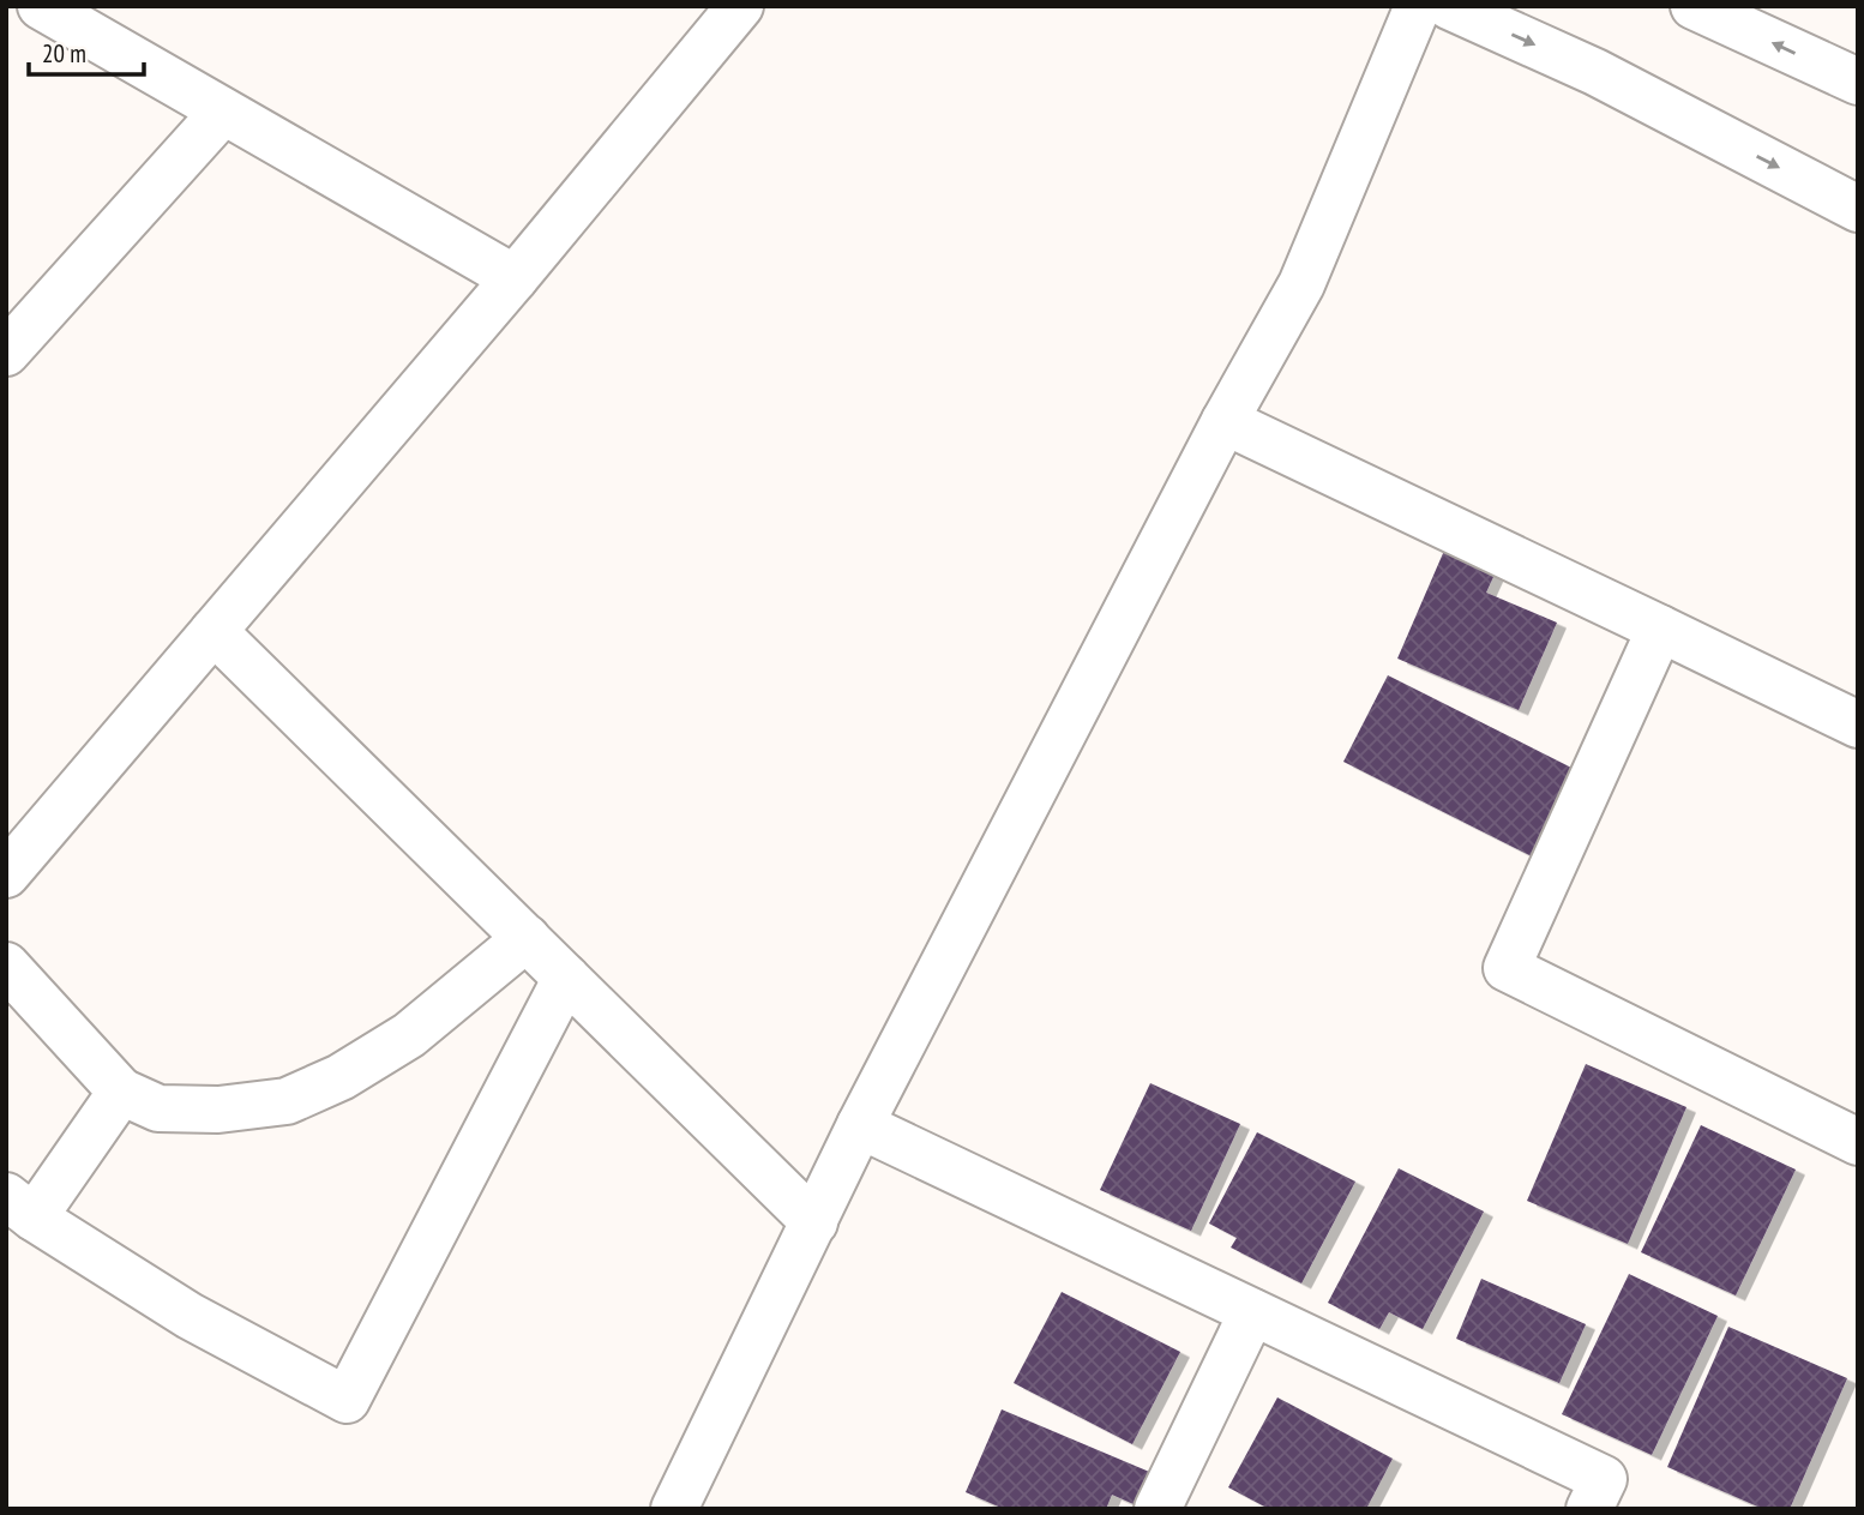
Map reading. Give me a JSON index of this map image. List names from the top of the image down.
{
  "scale_bar": "20 m"
}
